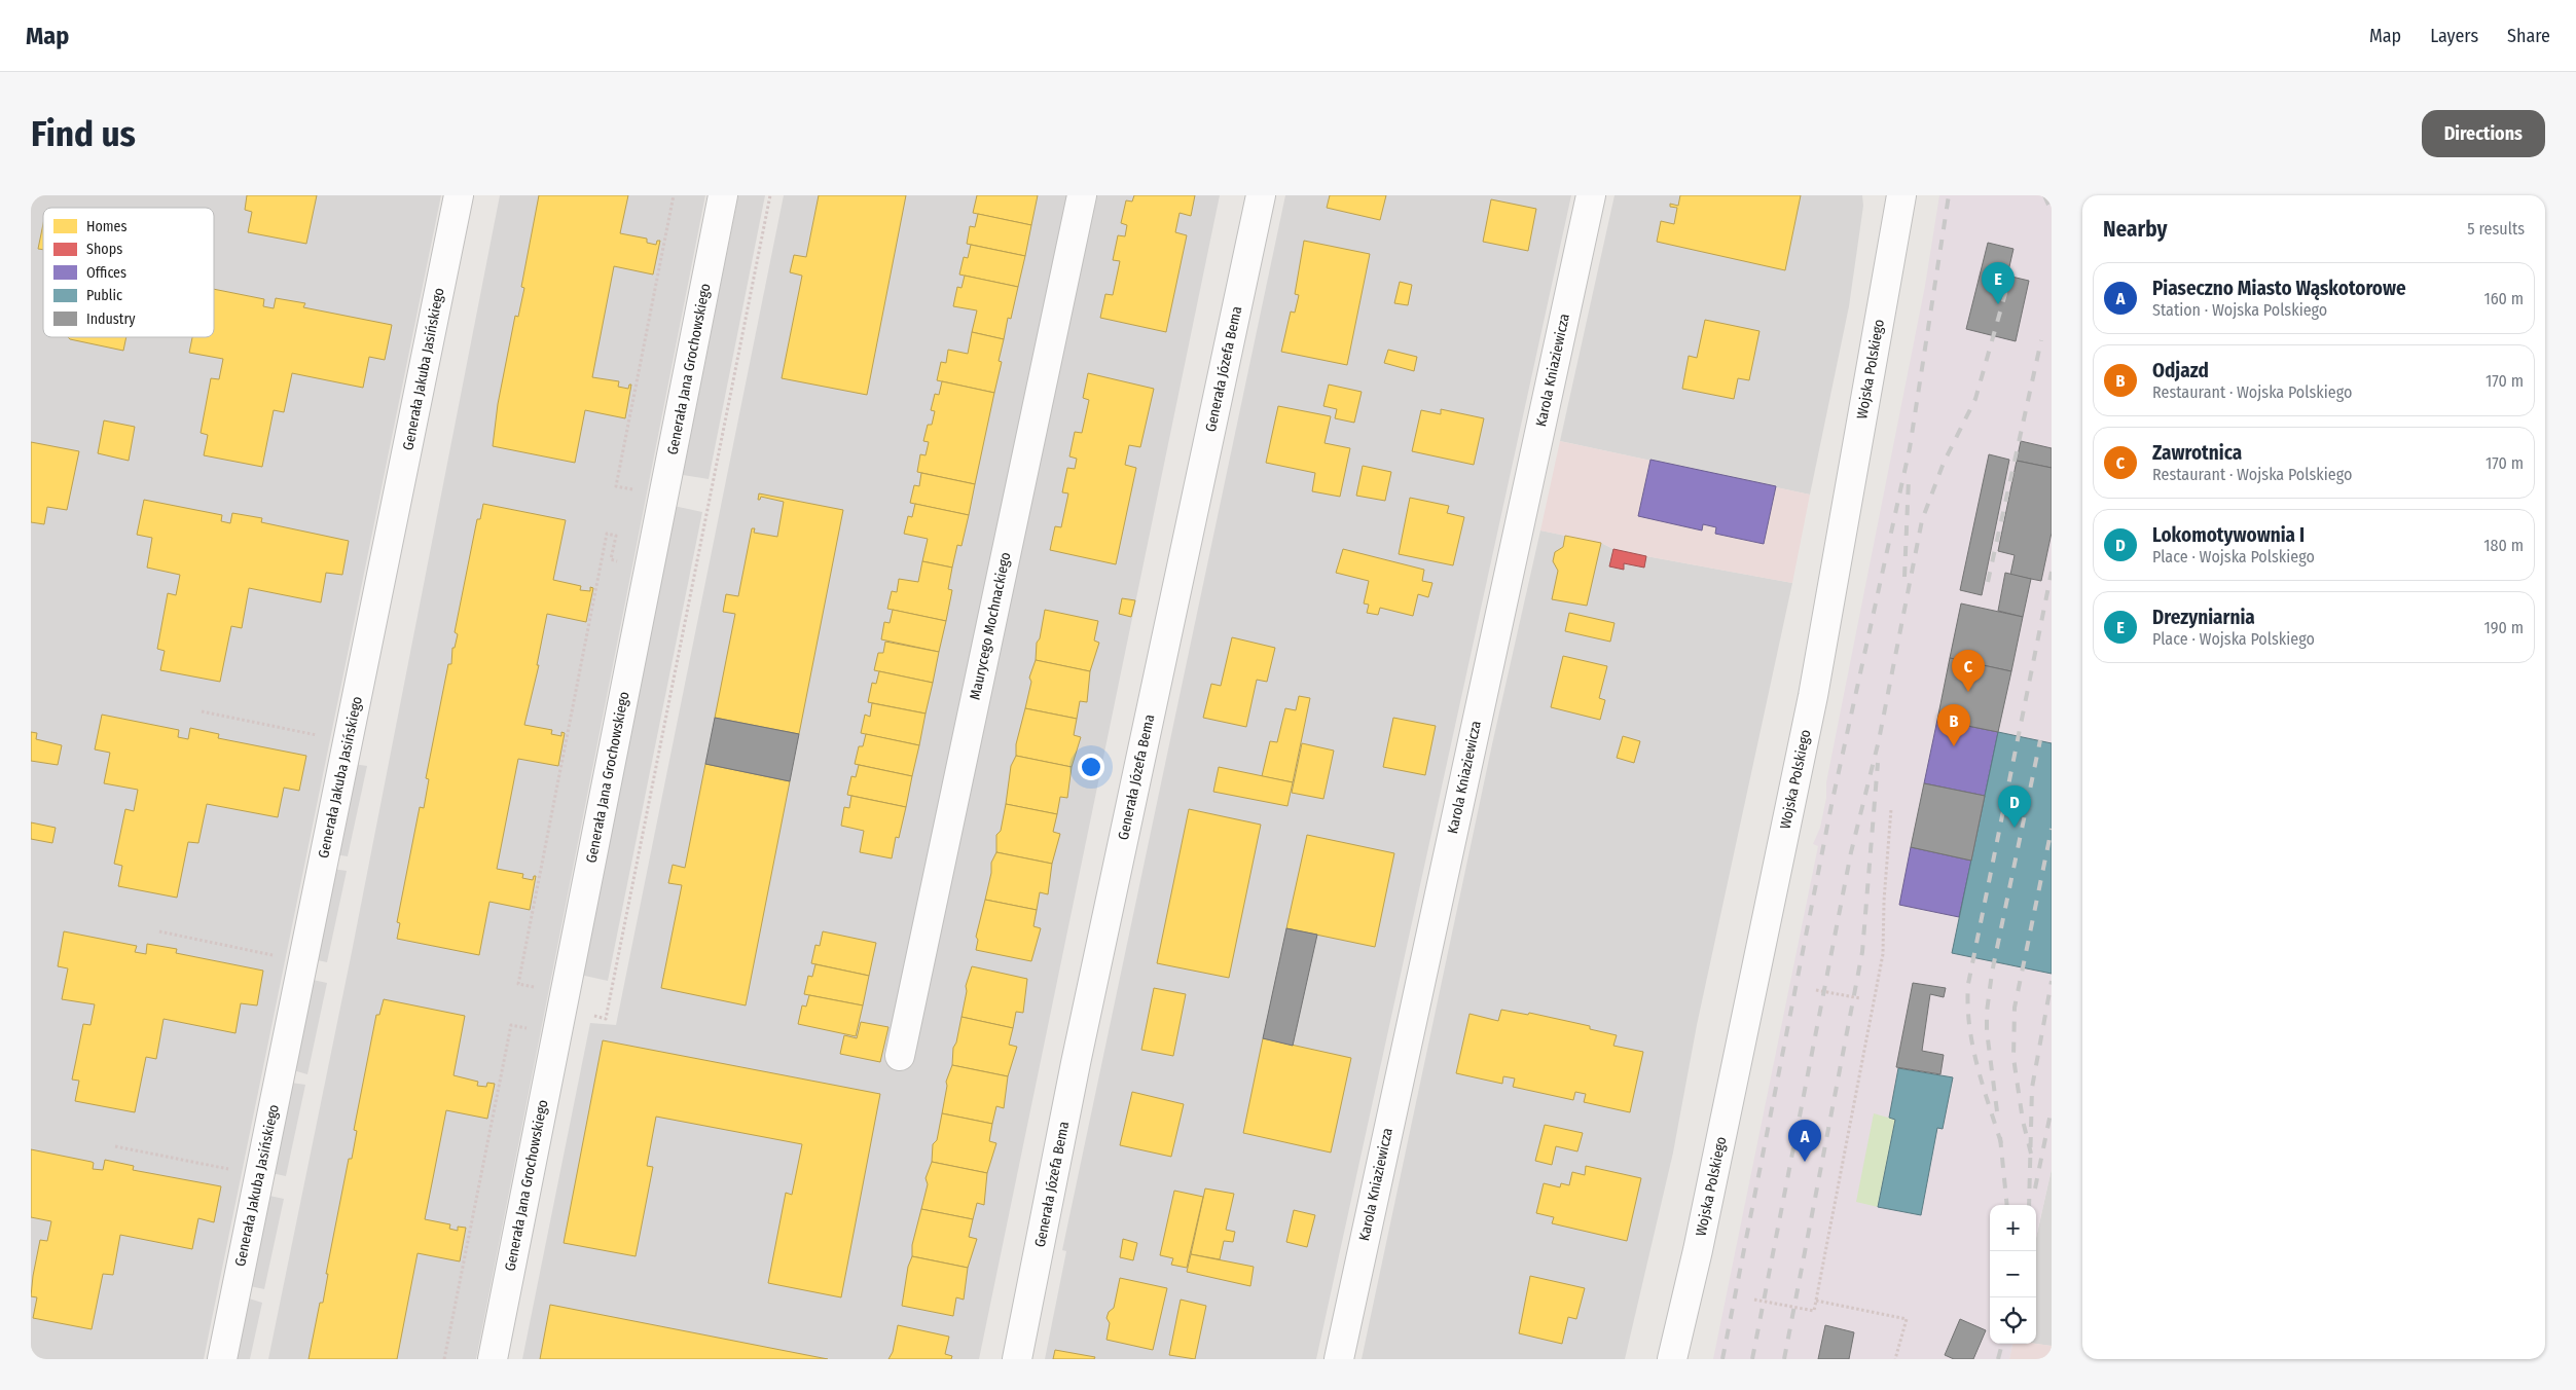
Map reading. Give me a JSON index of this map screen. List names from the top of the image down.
{
  "streets": {
    "street": [
      "Generała Jakuba Jasińskiego",
      "Generała Jana Grochowskiego",
      "Generała Józefa Bema",
      "Wojska Polskiego",
      "Karola Kniaziewicza",
      "Maurycego Mochnackiego"
    ]
  },
  "legend": [
    "Homes",
    "Shops",
    "Offices",
    "Public",
    "Industry"
  ],
  "page": {
    "header": "Map",
    "nav": ["Map", "Layers", "Share"],
    "buttons": "Directions",
    "title": "Find us",
    "heading": ["Nearby", "5 results"],
    "pins": [
      "E",
      "C",
      "B",
      "D",
      "A"
    ],
    "list": [
      {
        "mark": "A",
        "name": "Piaseczno Miasto Wąskotorowe",
        "note": "Station · Wojska Polskiego",
        "value": "160 m"
      },
      {
        "mark": "B",
        "name": "Odjazd",
        "note": "Restaurant · Wojska Polskiego",
        "value": "170 m"
      },
      {
        "mark": "C",
        "name": "Zawrotnica",
        "note": "Restaurant · Wojska Polskiego",
        "value": "170 m"
      },
      {
        "mark": "D",
        "name": "Lokomotywownia I",
        "note": "Place · Wojska Polskiego",
        "value": "180 m"
      },
      {
        "mark": "E",
        "name": "Drezyniarnia",
        "note": "Place · Wojska Polskiego",
        "value": "190 m"
      }
    ],
    "map_buttons": ["+", "−"]
  }
}
